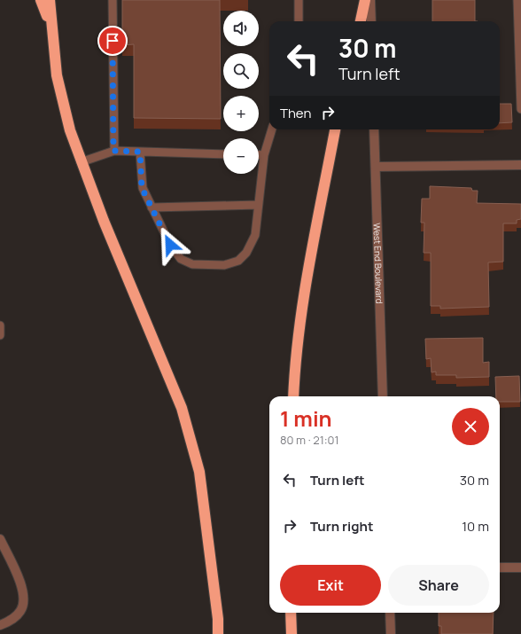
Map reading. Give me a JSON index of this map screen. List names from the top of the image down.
{
  "streets": {
    "street": ["West End Boulevard"]
  },
  "page": {
    "map_buttons": ["+", "−"],
    "turn": ["30 m", "Turn left"],
    "then": "Then",
    "heading": ["1 min", "80 m · 21:01"],
    "list": [
      {
        "name": "Turn left",
        "value": "30 m"
      },
      {
        "name": "Turn right",
        "value": "10 m"
      }
    ],
    "buttons": ["Exit", "Share"]
  }
}
